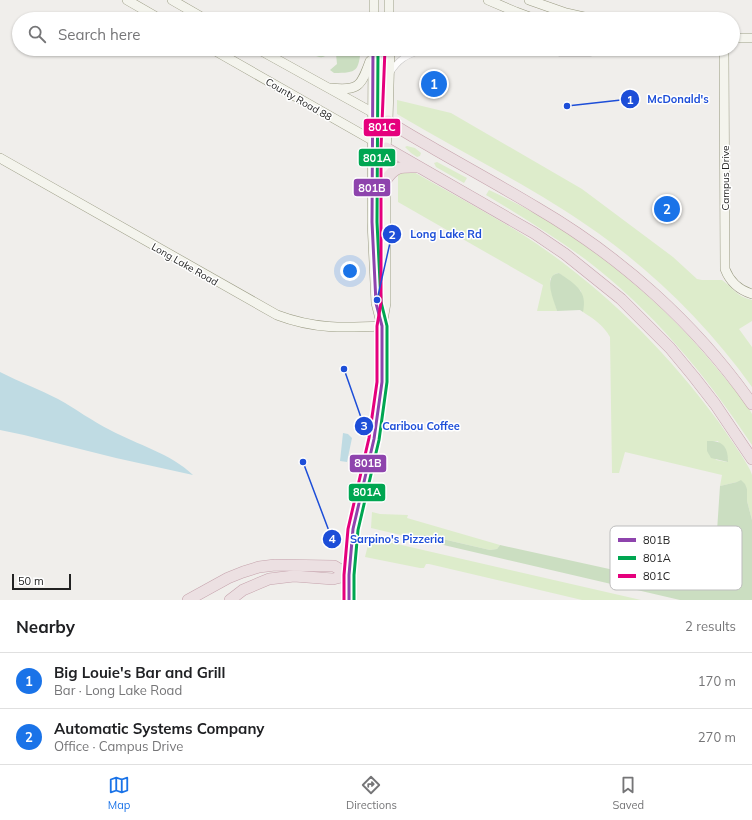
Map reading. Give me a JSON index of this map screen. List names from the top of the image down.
{
  "streets": {
    "main road": ["County Road 88", "Campus Drive", "Long Lake Road"]
  },
  "places": [
    "McDonald's",
    "Long Lake Rd",
    "Caribou Coffee",
    "Sarpino's Pizzeria"
  ],
  "lines": ["transit line 801B", "transit line 801A", "transit line 801C"],
  "legend": ["801B", "801A", "801C"],
  "scale_bar": "50 m",
  "page": {
    "search": "Search here",
    "pins": ["1", "2"],
    "scale": "50 m",
    "heading": ["Nearby", "2 results"],
    "list": [
      {
        "mark": "1",
        "name": "Big Louie's Bar and Grill",
        "note": "Bar · Long Lake Road",
        "value": "170 m"
      },
      {
        "mark": "2",
        "name": "Automatic Systems Company",
        "note": "Office · Campus Drive",
        "value": "270 m"
      }
    ],
    "nav": ["Map", "Directions", "Saved"]
  }
}
